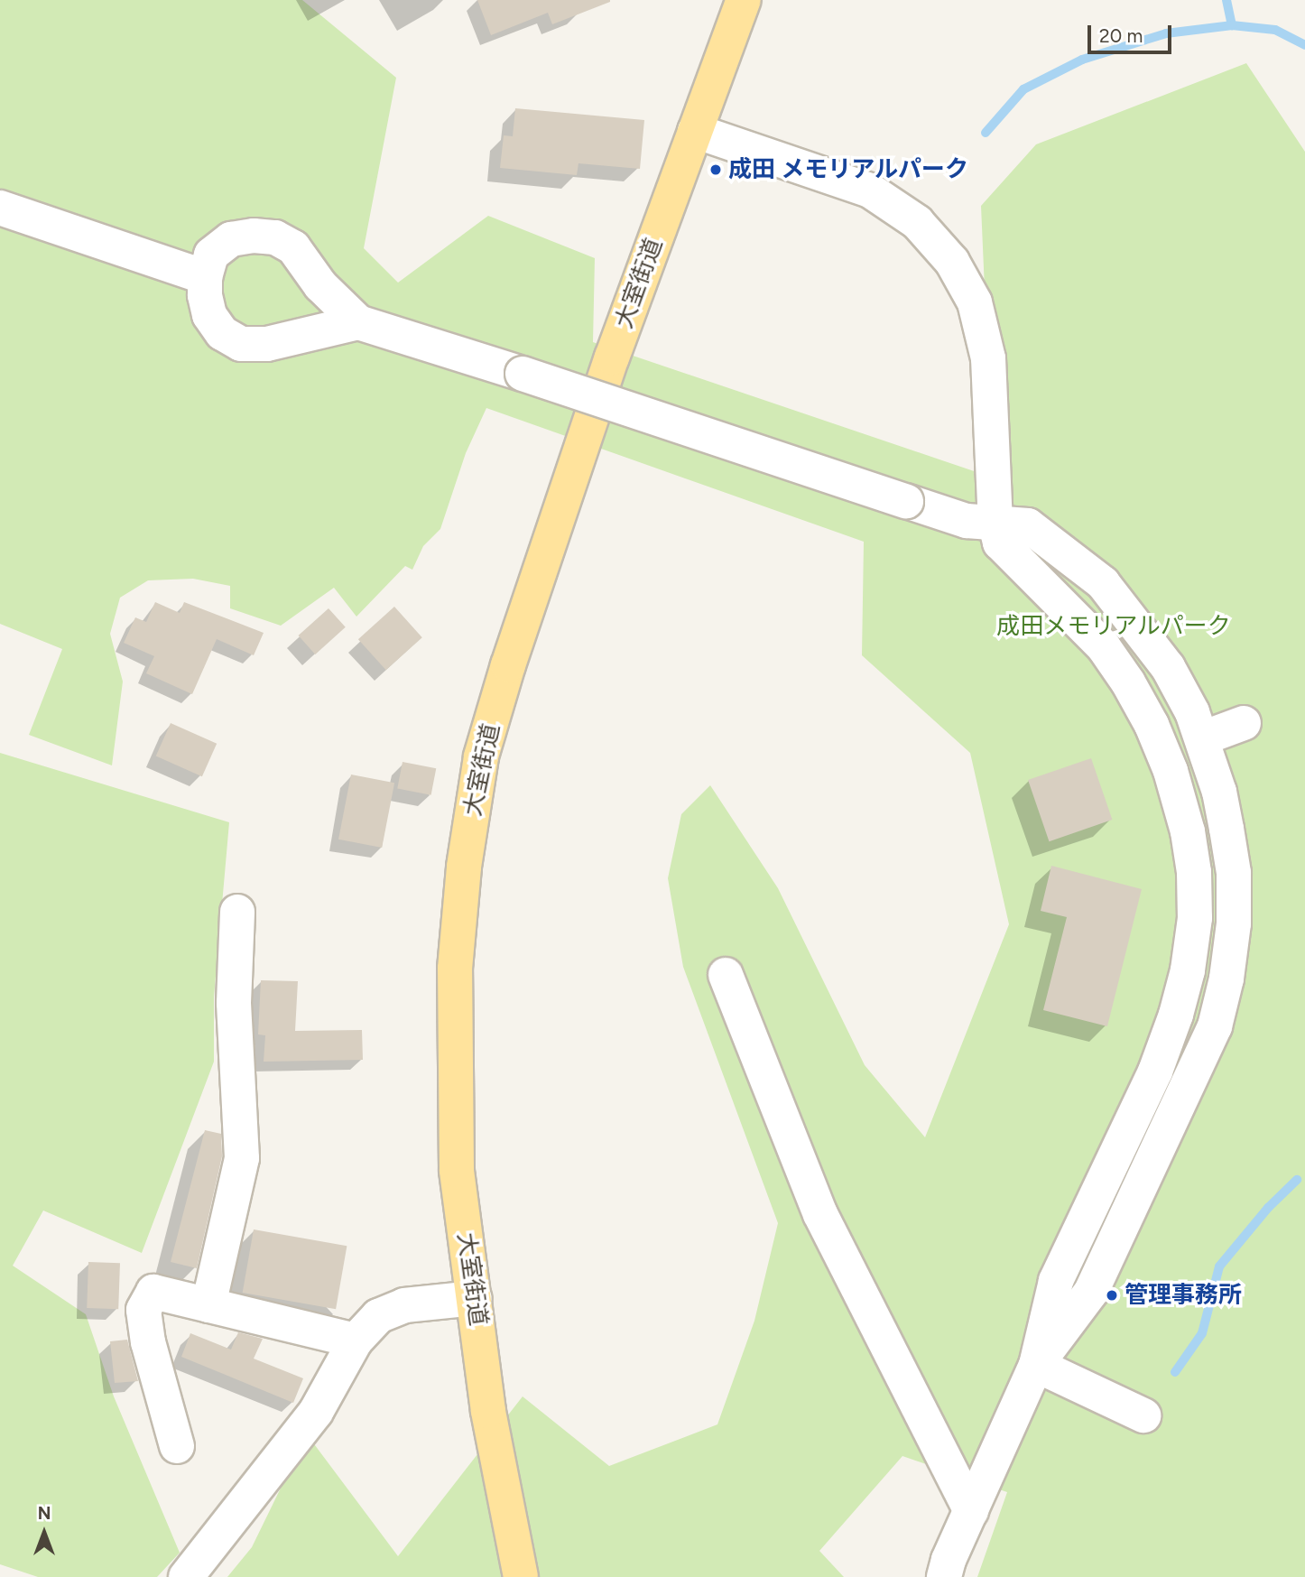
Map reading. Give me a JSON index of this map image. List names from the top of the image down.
{
  "streets": {
    "main road": ["大室街道"]
  },
  "parks": ["成田メモリアルパーク"],
  "places": ["成田 メモリアルパーク", "管理事務所"],
  "scale_bar": "20 m",
  "north": "top"
}
